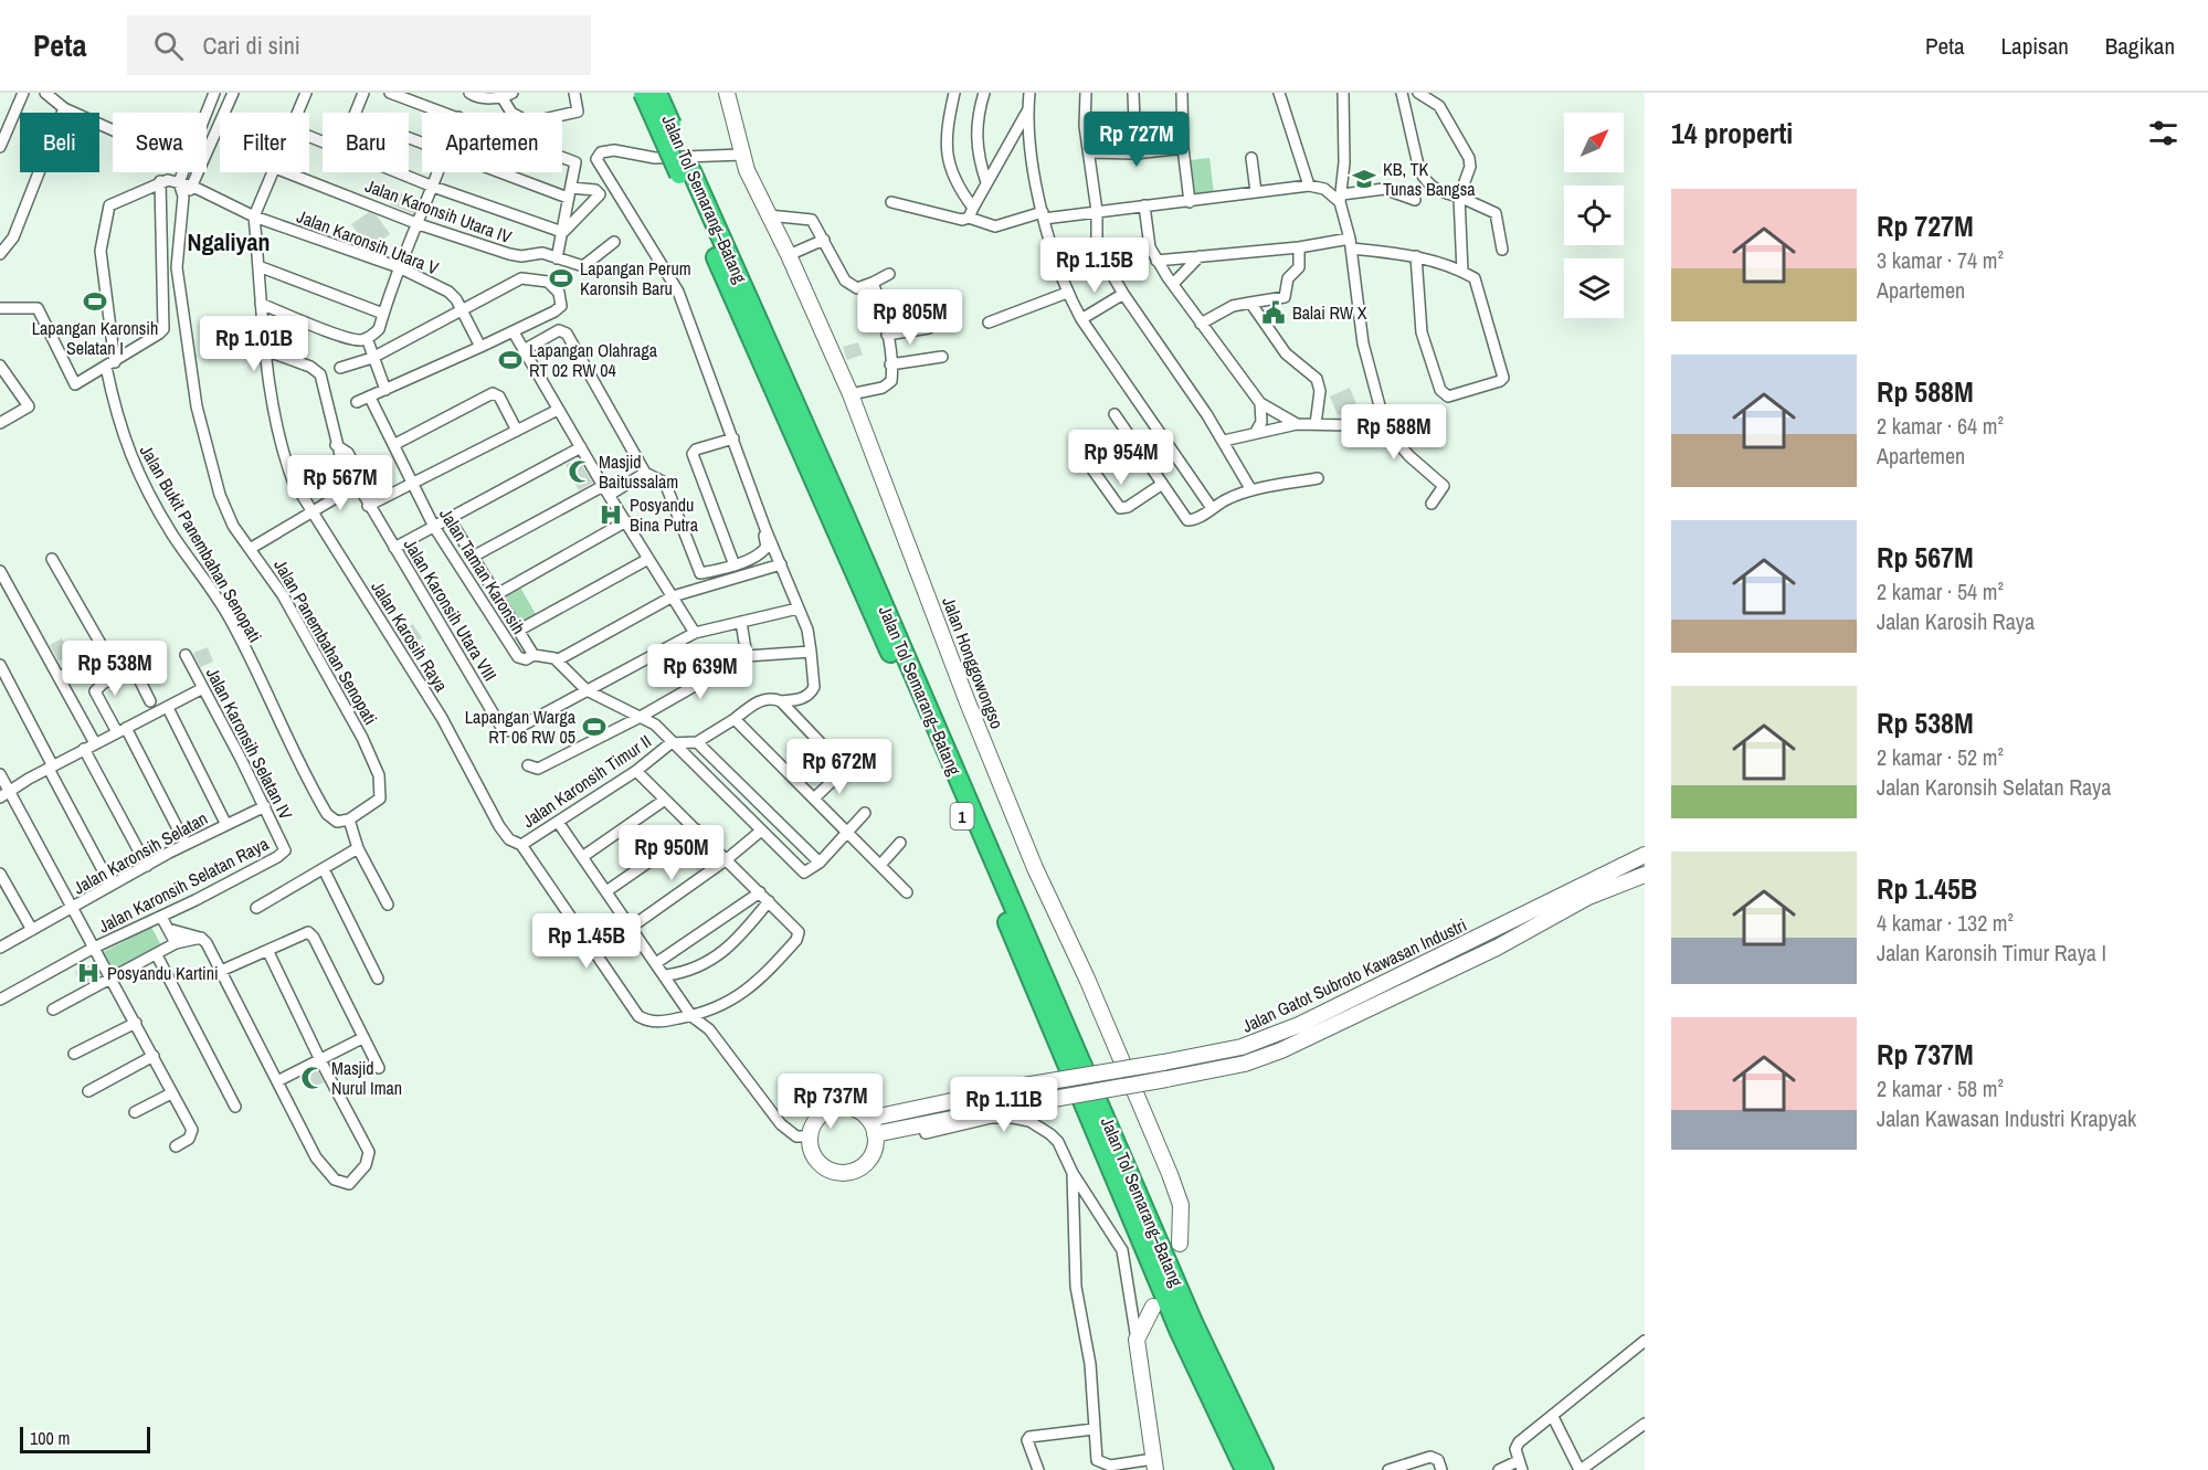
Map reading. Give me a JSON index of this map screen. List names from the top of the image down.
{
  "streets": {
    "highway": ["Jalan Tol Semarang–Batang", "1"],
    "street": [
      "Jalan Karonsih Utara IV",
      "Jalan Karonsih Utara V",
      "Jalan Bukit Panembahan Senopati",
      "Jalan Taman Karonsih",
      "Jalan Karonsih Utara VIII",
      "Jalan Karosih Raya",
      "Jalan Panembahan Senopati",
      "Jalan Honggowongso",
      "Jalan Karonsih Selatan IV",
      "Jalan Karonsih Timur II",
      "Jalan Karonsih Selatan",
      "Jalan Karonsih Selatan Raya",
      "Jalan Gatot Subroto Kawasan Industri"
    ]
  },
  "crossings": [
    ["Jalan Karonsih Utara V", "Jalan Karosih Raya"],
    ["Jalan Karonsih Utara V", "Jalan Panembahan Senopati"],
    ["Jalan Bukit Panembahan Senopati", "Jalan Panembahan Senopati"],
    ["Jalan Karonsih Utara VIII", "Jalan Karosih Raya"],
    ["Jalan Karosih Raya", "Jalan Karonsih Timur II"],
    ["Jalan Karonsih Selatan IV", "Jalan Karonsih Selatan"],
    ["Jalan Karonsih Selatan IV", "Jalan Karonsih Selatan Raya"],
    ["Jalan Karonsih Selatan", "Jalan Karonsih Selatan Raya"]
  ],
  "districts": ["Ngaliyan"],
  "places": {
    "school or university": ["KB, TK Tunas Bangsa"],
    "sports": [
      "Lapangan Perum Karonsih Baru",
      "Lapangan Karonsih Selatan I",
      "Lapangan Olahraga RT 02 RW 04",
      "Lapangan Warga RT 06 RW 05"
    ],
    "public building": ["Balai RW X"],
    "mosque": ["Masjid Baitussalam", "Masjid Nurul Iman"],
    "hospital": ["Posyandu Bina Putra", "Posyandu Kartini"]
  },
  "scale_bar": "100 m",
  "north": "top right",
  "page": {
    "header": "Peta",
    "search": "Cari di sini",
    "nav": ["Peta", "Lapisan", "Bagikan"],
    "heading": "14 properti",
    "price": [
      "Rp 727M",
      "Rp 1.15B",
      "Rp 805M",
      "Rp 1.01B",
      "Rp 588M",
      "Rp 954M",
      "Rp 567M",
      "Rp 538M",
      "Rp 639M",
      "Rp 672M",
      "Rp 950M",
      "Rp 1.45B",
      "Rp 737M",
      "Rp 1.11B"
    ],
    "chip": [
      "Beli",
      "Sewa",
      "Filter",
      "Baru",
      "Apartemen"
    ],
    "list": [
      {
        "name": "Rp 727M",
        "note": "3 kamar · 74 m² · Apartemen"
      },
      {
        "name": "Rp 588M",
        "note": "2 kamar · 64 m² · Apartemen"
      },
      {
        "name": "Rp 567M",
        "note": "2 kamar · 54 m² · Jalan Karosih Raya"
      },
      {
        "name": "Rp 538M",
        "note": "2 kamar · 52 m² · Jalan Karonsih Selatan Raya"
      },
      {
        "name": "Rp 1.45B",
        "note": "4 kamar · 132 m² · Jalan Karonsih Timur Raya I"
      },
      {
        "name": "Rp 737M",
        "note": "2 kamar · 58 m² · Jalan Kawasan Industri Krapyak"
      }
    ],
    "scale": "100 m"
  }
}
